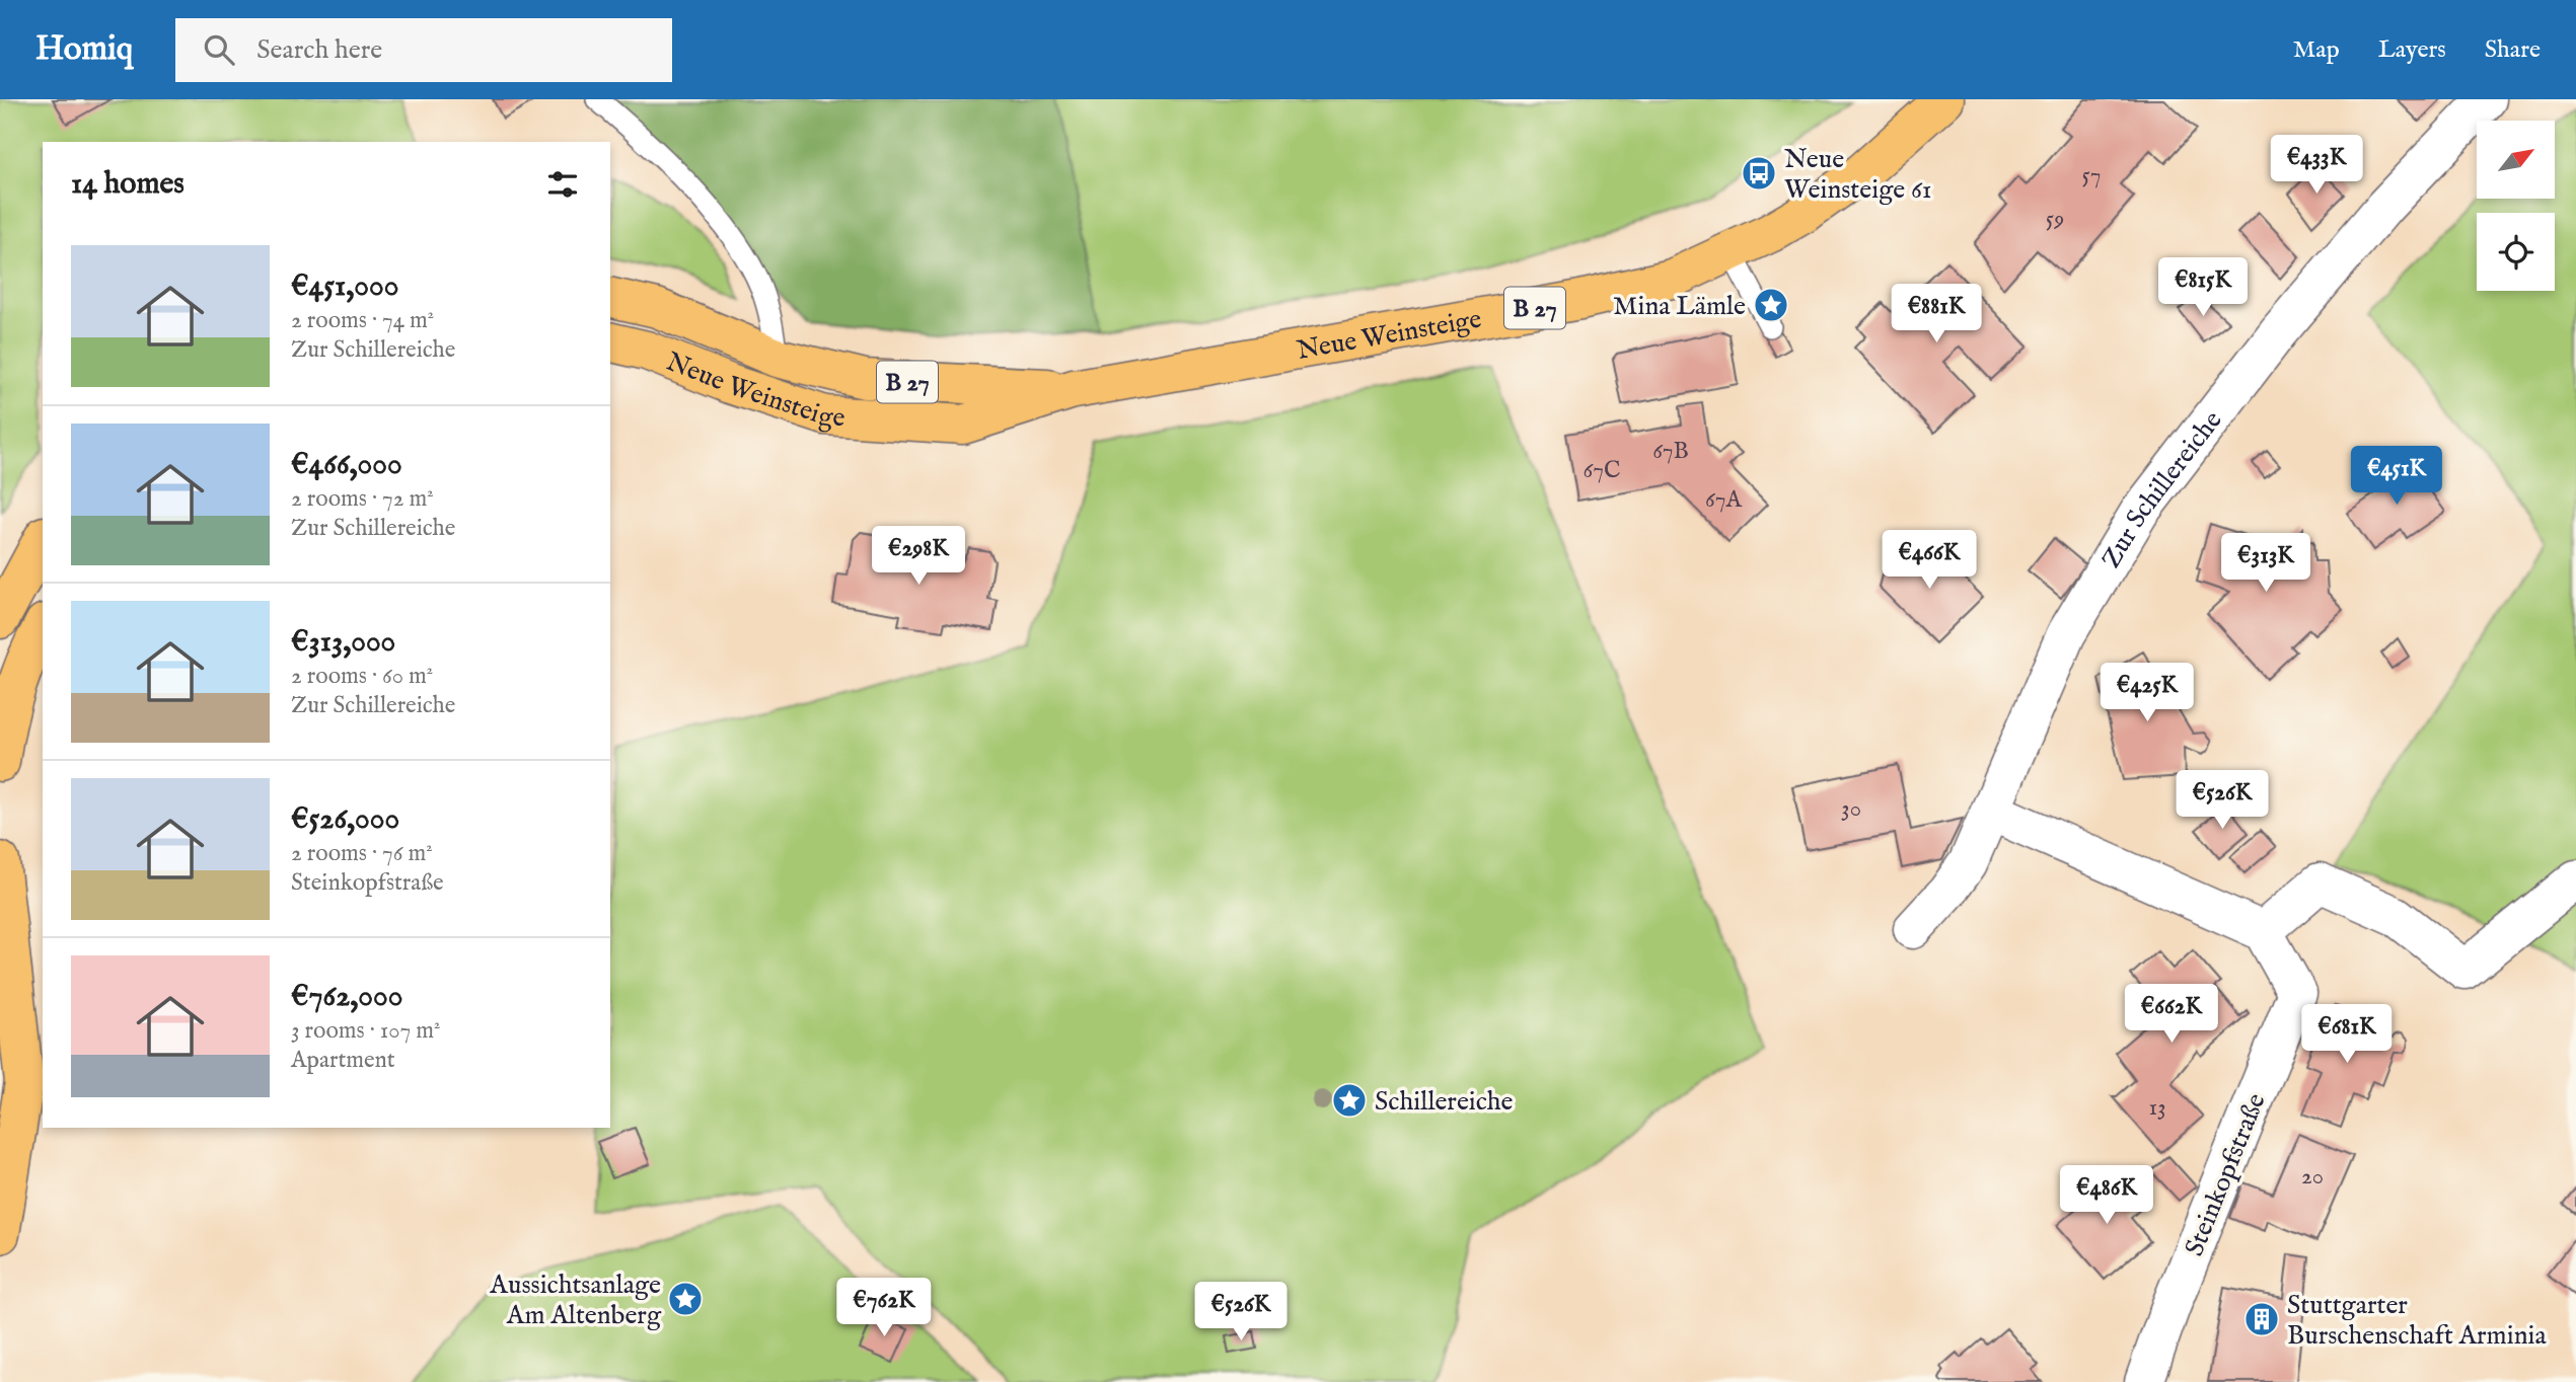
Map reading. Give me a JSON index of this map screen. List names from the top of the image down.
{
  "streets": {
    "main road": ["B 27", "Neue Weinsteige"],
    "street": ["Zur Schillereiche", "Steinkopfstraße"]
  },
  "places": {
    "bus stop": ["Neue Weinsteige 61"],
    "place": ["Mina Lämle", "Schillereiche", "Aussichtsanlage Am Altenberg"],
    "building": ["Stuttgarter Burschenschaft Arminia"]
  },
  "house_numbers": [
    "57",
    "59",
    "67B",
    "67C",
    "67A",
    "30",
    "13",
    "20"
  ],
  "north": "top right",
  "page": {
    "header": "Homiq",
    "search": "Search here",
    "nav": ["Map", "Layers", "Share"],
    "price": [
      "€433K",
      "€815K",
      "€881K",
      "€451K",
      "€298K",
      "€466K",
      "€313K",
      "€425K",
      "€526K",
      "€662K",
      "€681K",
      "€486K",
      "€762K",
      "€526K"
    ],
    "heading": "14 homes",
    "list": [
      {
        "name": "€451,000",
        "note": "2 rooms · 74 m² · Zur Schillereiche"
      },
      {
        "name": "€466,000",
        "note": "2 rooms · 72 m² · Zur Schillereiche"
      },
      {
        "name": "€313,000",
        "note": "2 rooms · 60 m² · Zur Schillereiche"
      },
      {
        "name": "€526,000",
        "note": "2 rooms · 76 m² · Steinkopfstraße"
      },
      {
        "name": "€762,000",
        "note": "3 rooms · 107 m² · Apartment"
      }
    ]
  }
}
